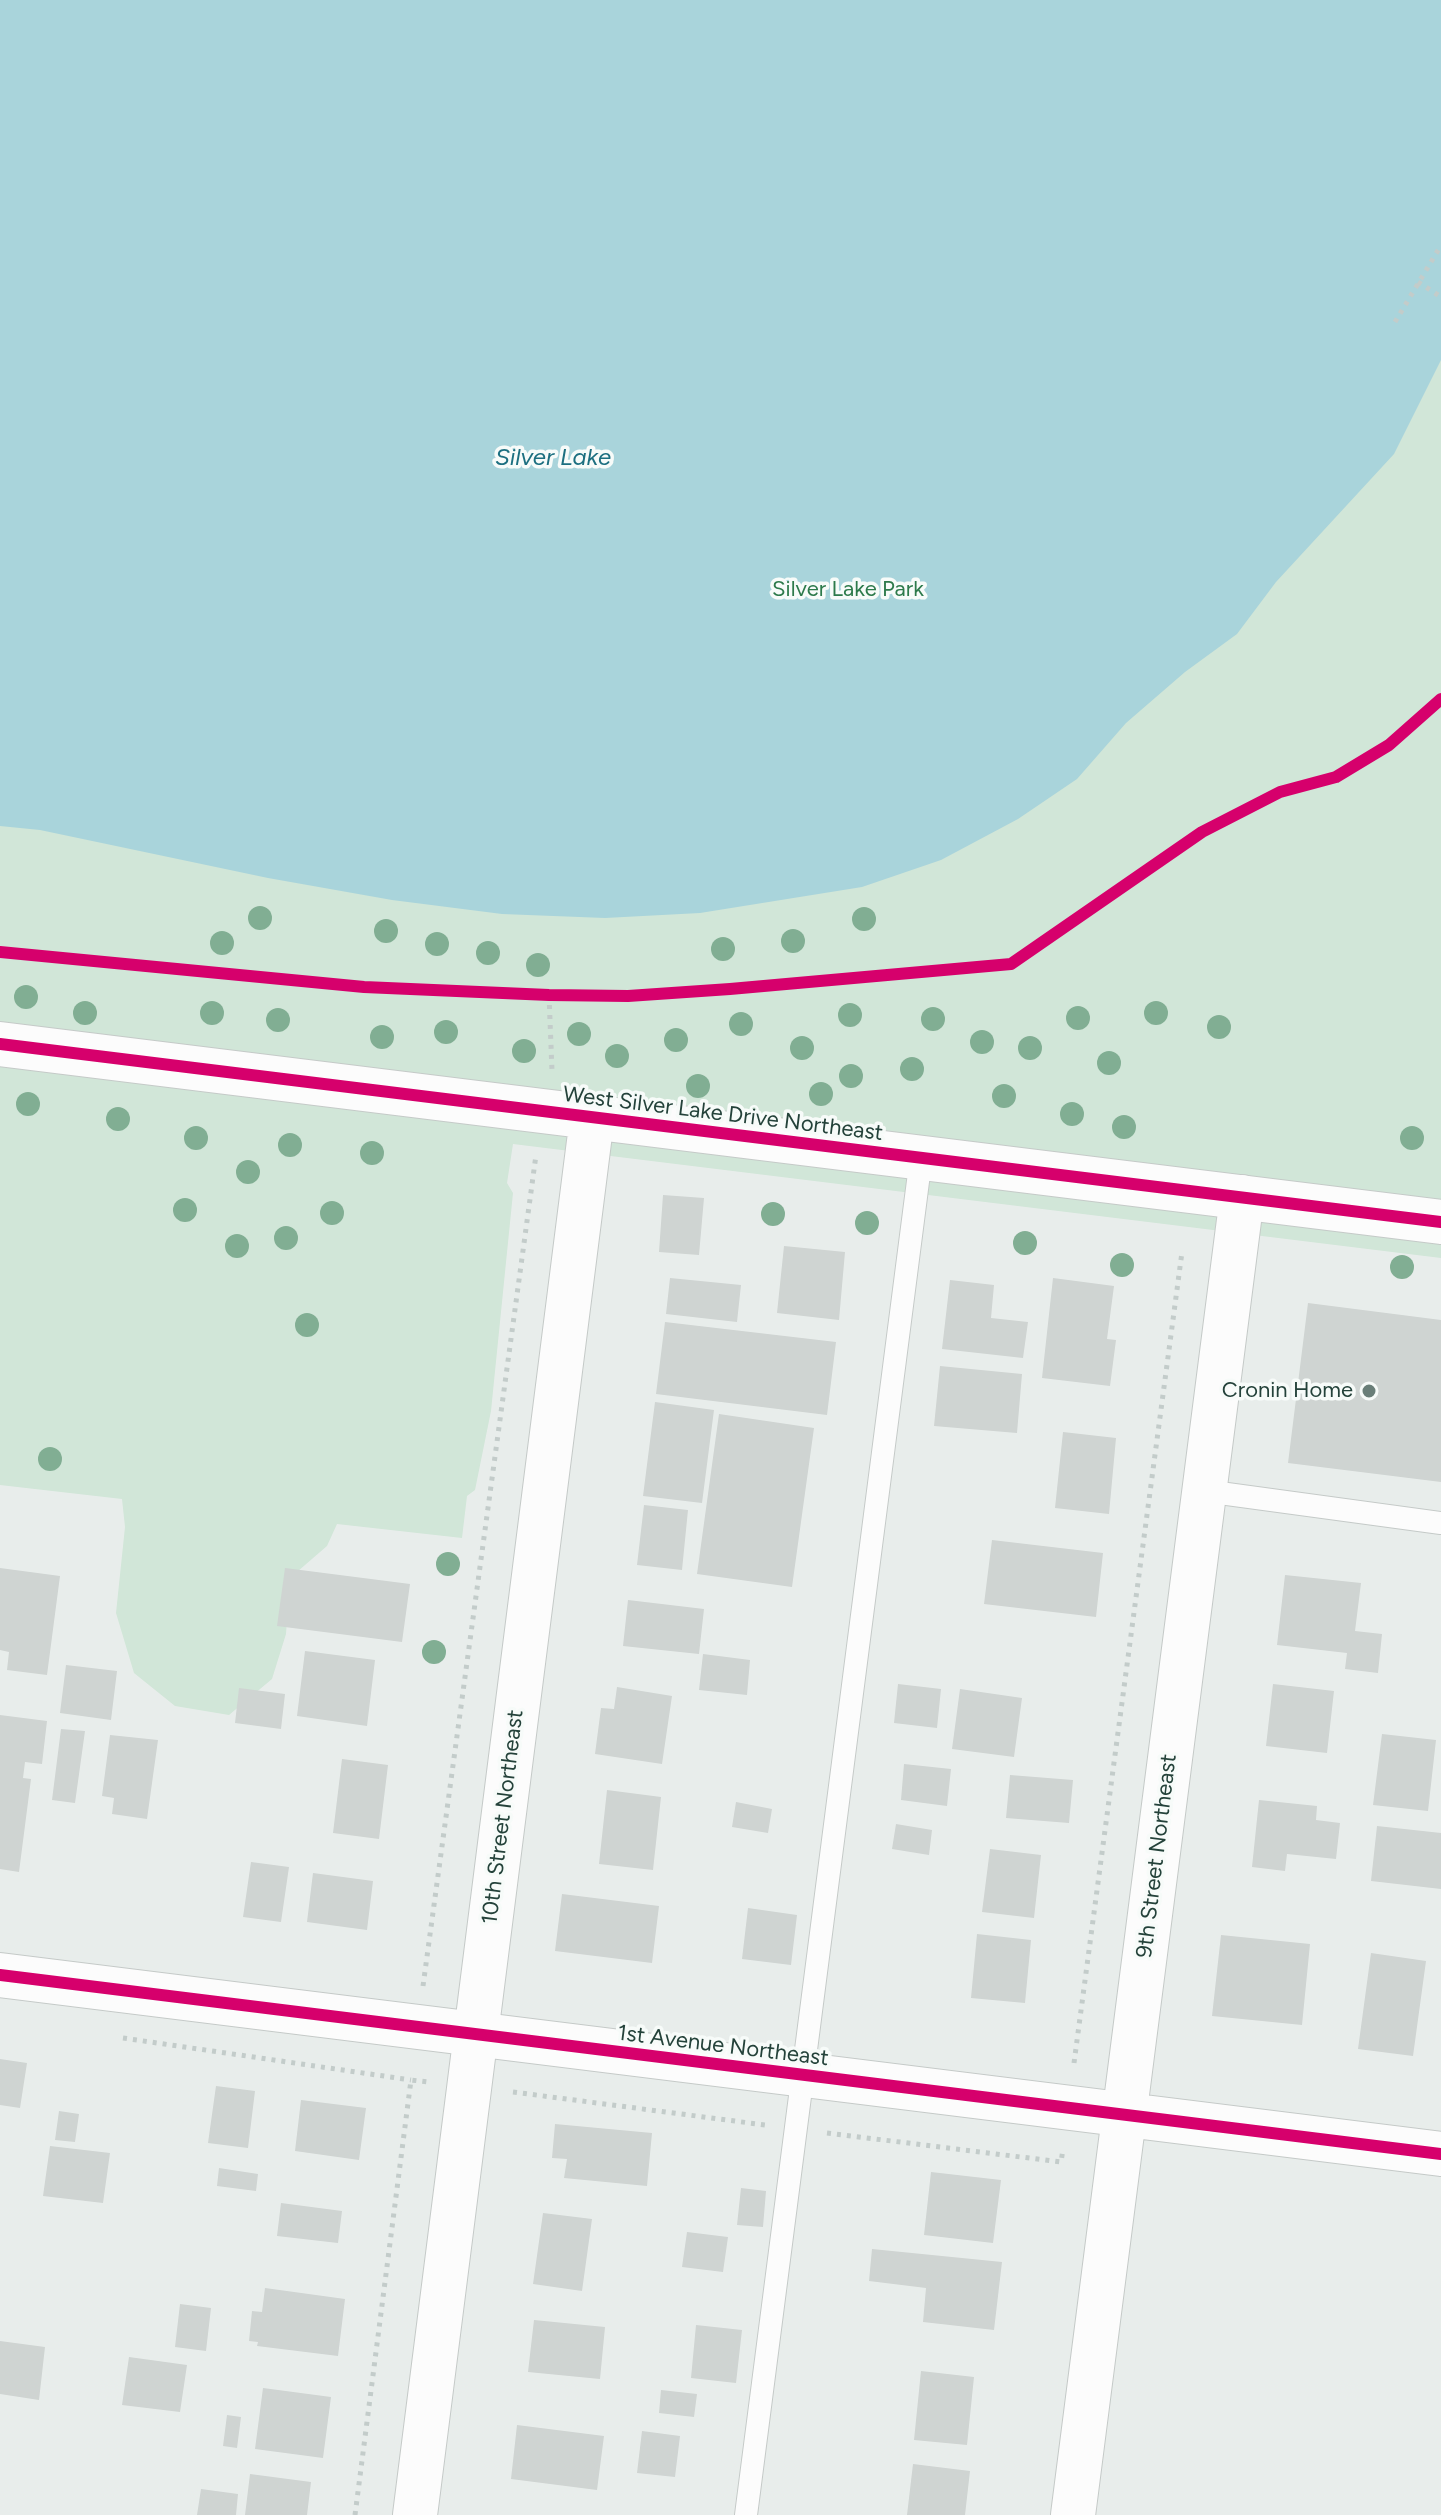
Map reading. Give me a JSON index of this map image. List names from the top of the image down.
{
  "streets": {
    "street": [
      "West Silver Lake Drive Northeast",
      "10th Street Northeast",
      "9th Street Northeast",
      "1st Avenue Northeast"
    ]
  },
  "crossings": [
    ["West Silver Lake Drive Northeast", "10th Street Northeast"],
    ["West Silver Lake Drive Northeast", "9th Street Northeast"],
    ["10th Street Northeast", "1st Avenue Northeast"],
    ["9th Street Northeast", "1st Avenue Northeast"]
  ],
  "water": ["Silver Lake"],
  "parks": ["Silver Lake Park"],
  "places": ["Cronin Home"]
}
